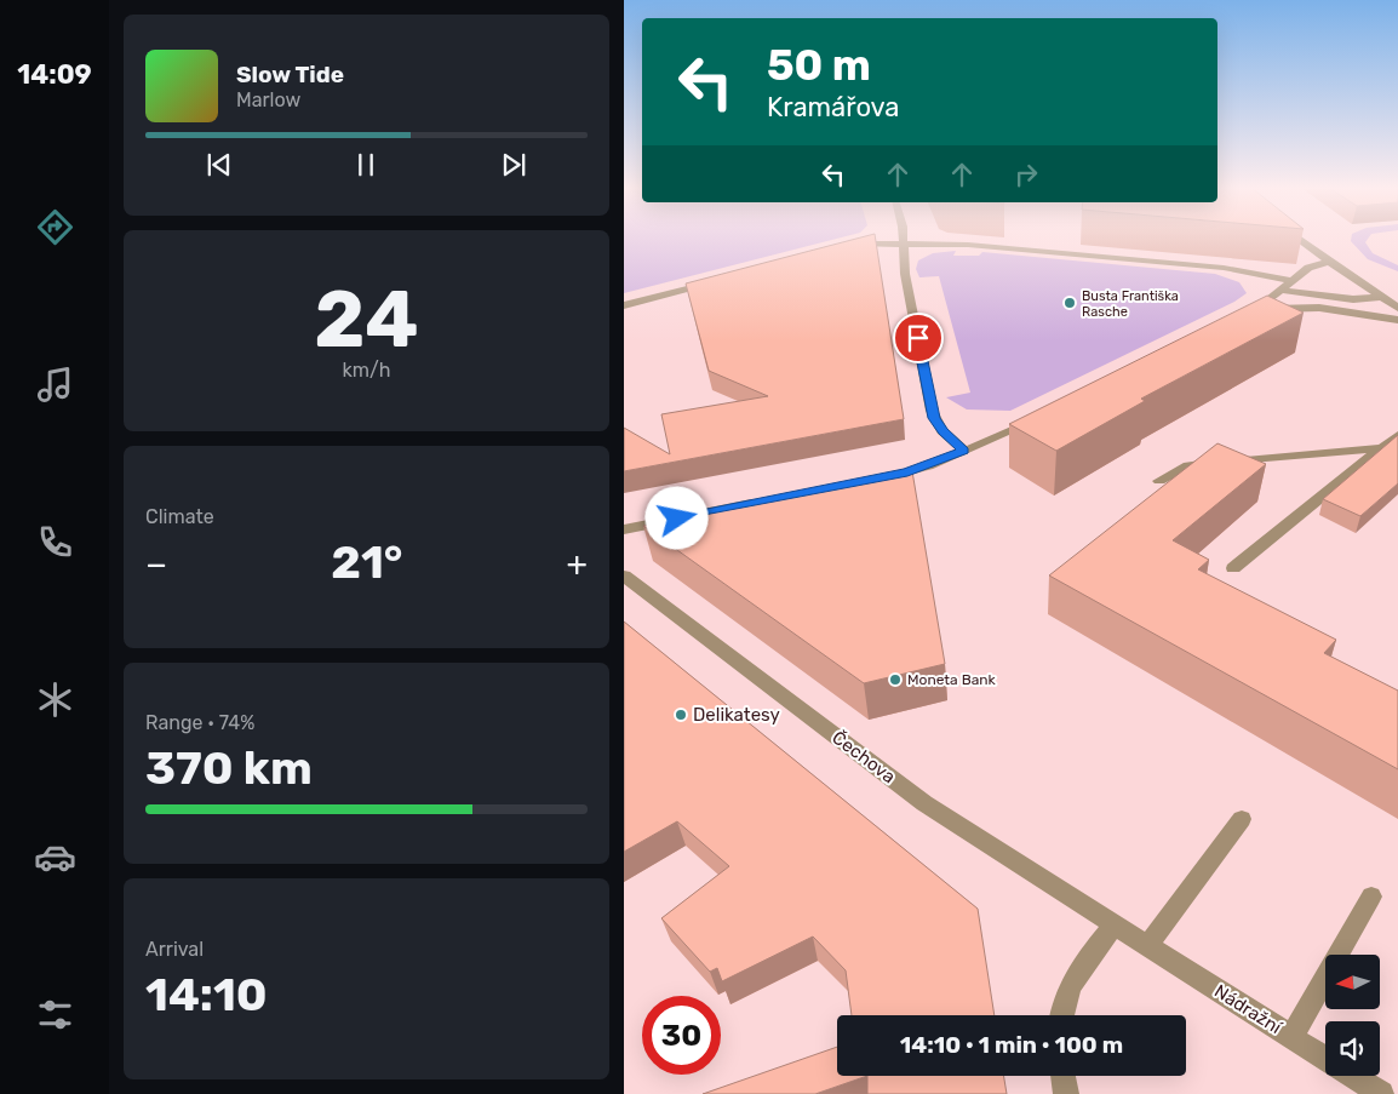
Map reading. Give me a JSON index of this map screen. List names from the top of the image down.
{
  "streets": {
    "street": ["Čechova", "Nádražní"]
  },
  "crossings": [
    ["Čechova", "Nádražní"]
  ],
  "places": ["Busta Františka Rasche", "Moneta Bank", "Delikatesy"],
  "north": "left",
  "page": {
    "tabs": "14:09",
    "turn": ["50 m", "Kramářova"],
    "song": ["Slow Tide", "Marlow"],
    "tile": [
      ["24", "km/h"],
      "Climate",
      ["Range · 74%", "370 km"],
      ["Arrival", "14:10"]
    ],
    "heat": ["−", "21°", "+"],
    "limit": "30",
    "trip": "14:10 · 1 min · 100 m"
  }
}
